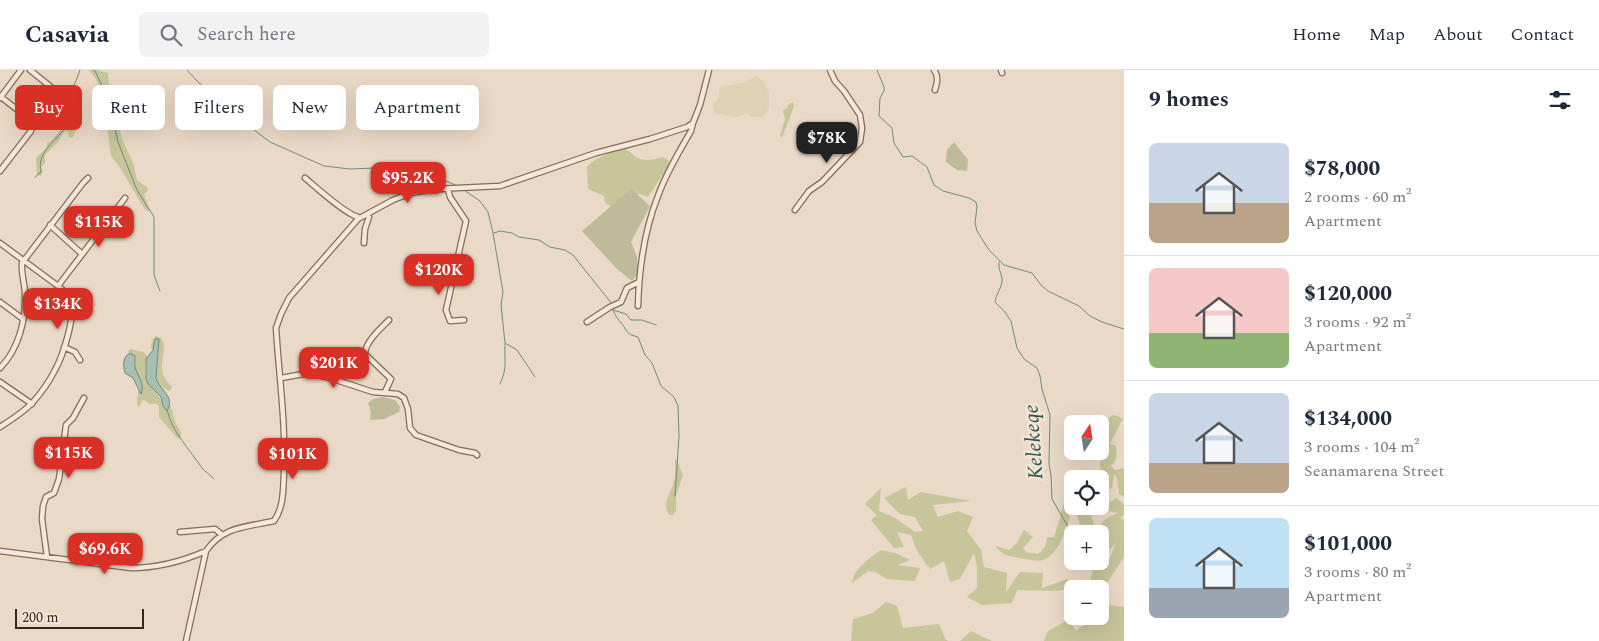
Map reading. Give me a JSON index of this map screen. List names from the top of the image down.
{
  "water": ["Kelekeqe"],
  "scale_bar": "200 m",
  "north": "top",
  "page": {
    "header": "Casavia",
    "search": "Search here",
    "nav": [
      "Home",
      "Map",
      "About",
      "Contact"
    ],
    "heading": "9 homes",
    "chip": [
      "Buy",
      "Rent",
      "Filters",
      "New",
      "Apartment"
    ],
    "price": [
      "$78K",
      "$95.2K",
      "$115K",
      "$120K",
      "$134K",
      "$201K",
      "$115K",
      "$101K",
      "$69.6K"
    ],
    "list": [
      {
        "name": "$78,000",
        "note": "2 rooms · 60 m² · Apartment"
      },
      {
        "name": "$120,000",
        "note": "3 rooms · 92 m² · Apartment"
      },
      {
        "name": "$134,000",
        "note": "3 rooms · 104 m² · Seanamarena Street"
      },
      {
        "name": "$101,000",
        "note": "3 rooms · 80 m² · Apartment"
      }
    ],
    "map_buttons": ["+", "−"],
    "scale": "200 m"
  }
}
